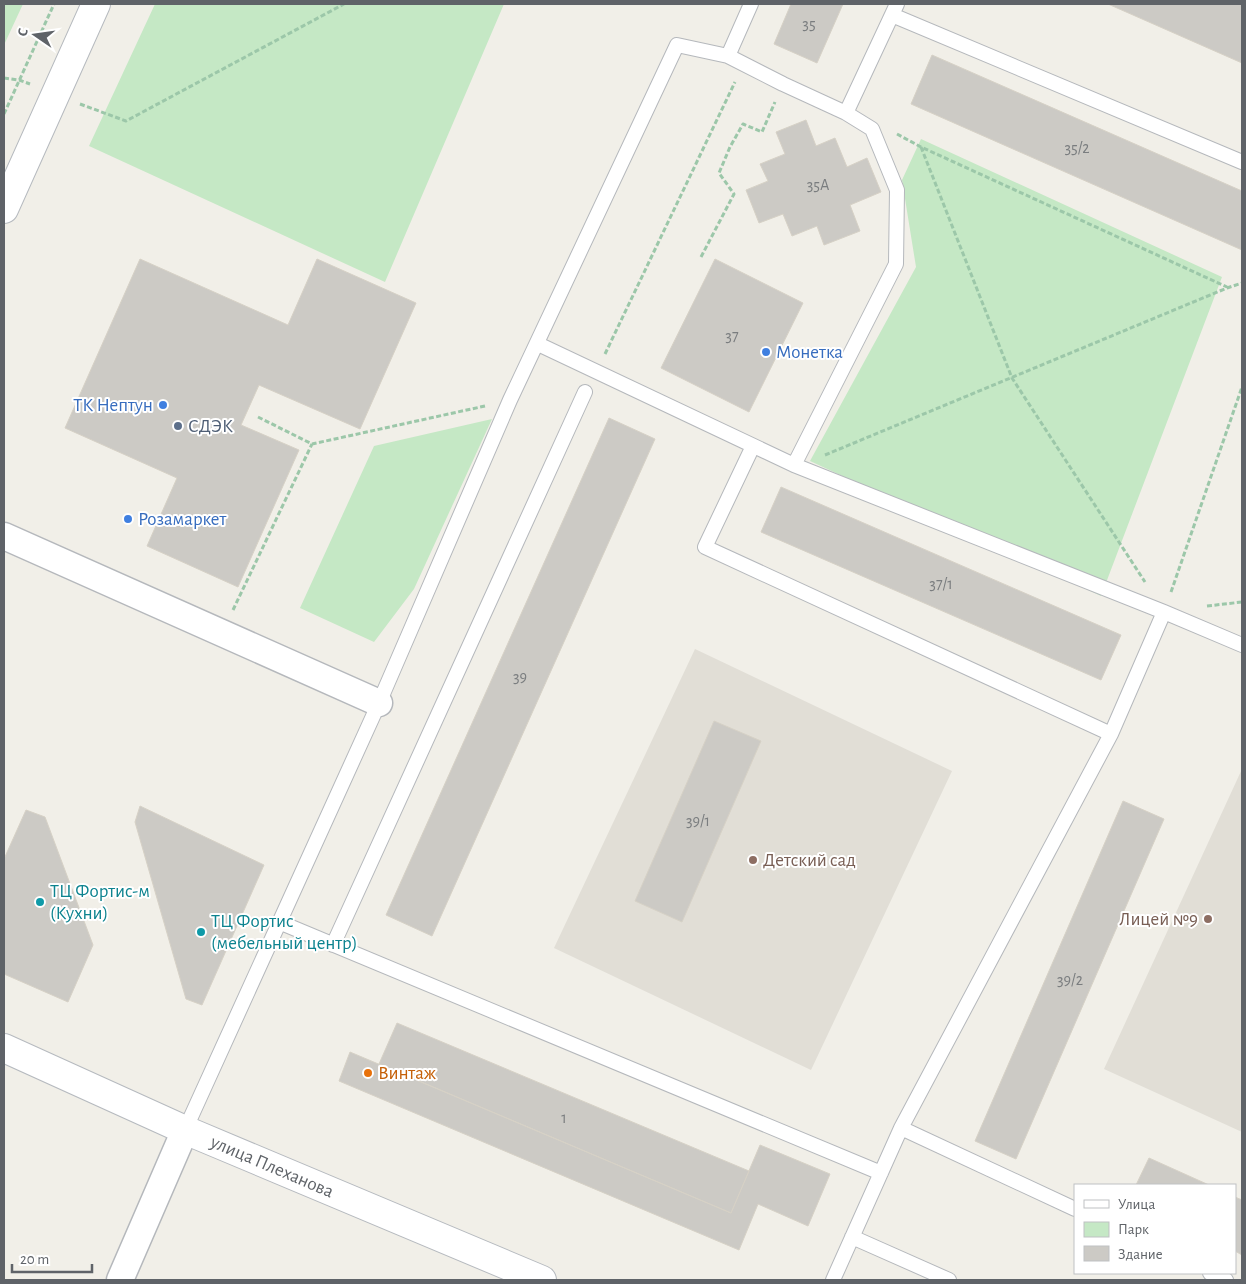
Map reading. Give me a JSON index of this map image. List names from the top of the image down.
{
  "streets": {
    "main road": ["улица Плеханова"]
  },
  "places": [
    "Монетка",
    "ТК Нептун",
    "СДЭК",
    "Розамаркет",
    "Детский сад",
    "ТЦ Фортис-м (Кухни)",
    "Лицей №9",
    "ТЦ Фортис (мебельный центр)",
    "Винтаж"
  ],
  "house_numbers": [
    "35",
    "35/2",
    "35А",
    "37",
    "37/1",
    "39",
    "39/1",
    "39/2",
    "1"
  ],
  "legend": ["Улица", "Парк", "Здание"],
  "scale_bar": "20 m",
  "north": "left"
}
